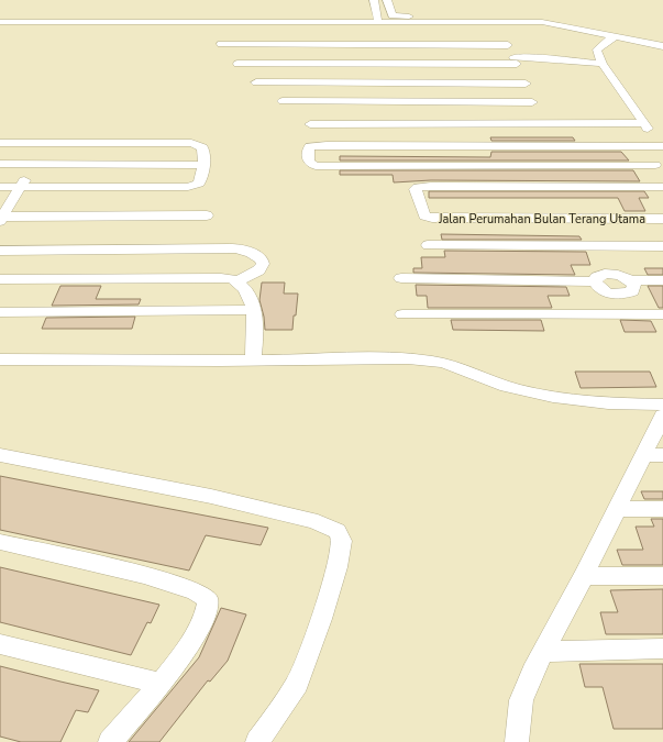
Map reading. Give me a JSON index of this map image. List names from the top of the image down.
{
  "streets": {
    "street": ["Jalan Perumahan Bulan Terang Utama"]
  }
}
